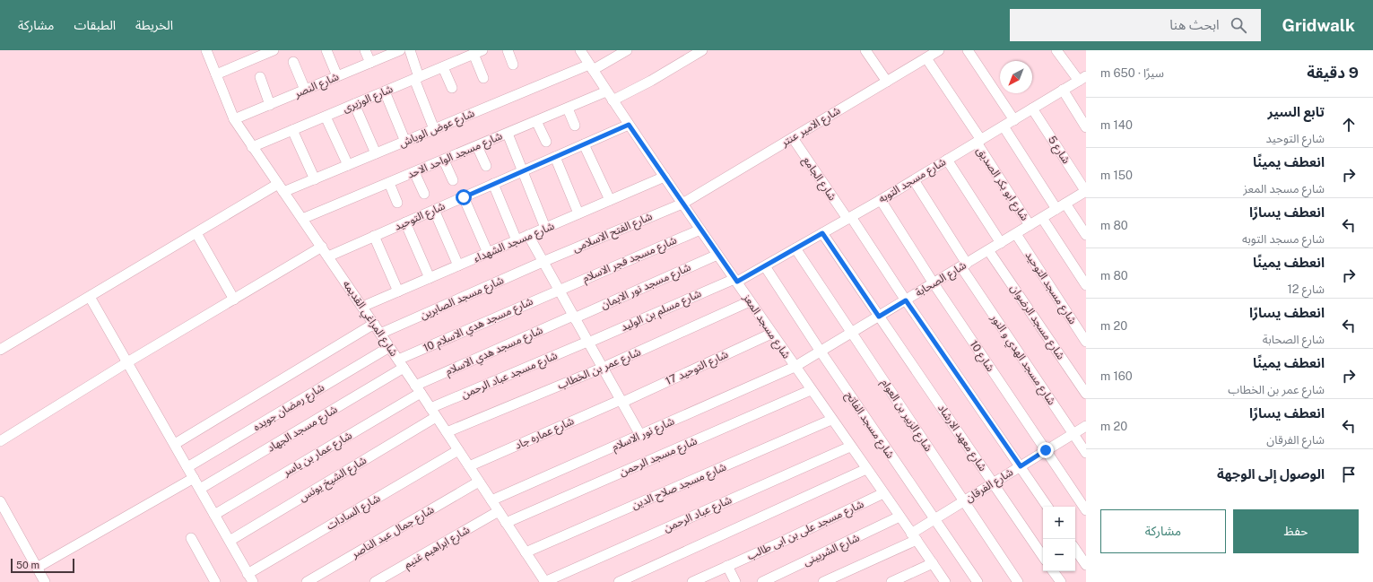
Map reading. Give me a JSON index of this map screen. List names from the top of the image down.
{
  "streets": {
    "street": [
      "شارع النصر",
      "شارع الوزيرى",
      "شارع الامير عنتر",
      "شارع عوض الوياش",
      "شارع 5",
      "شارع مسجد الواحد الاحد",
      "شارع الجامع",
      "شارع مسجد التوبه",
      "شارع ابو بكر الصديق",
      "شارع التوحيد",
      "شارع الفتح الاسلامى",
      "شارع مسجد الشهداء",
      "شارع مسجد فجر الاسلام",
      "شارع الصحابة",
      "شارع مسجد نور الايمان",
      "شارع مسجد التوحيد",
      "شارع مسجد الصابرين",
      "شارع مسلم بن الوليد",
      "شارع المراغي القديمه",
      "شارع مسجد الرضوان",
      "شارع مسجد هدي الاسلام 10",
      "شارع مسجد المعز",
      "شارع مسجد هدي الاسلام",
      "شارع 10",
      "شارع مسجد الهدي و النور",
      "شارع التوحيد 17",
      "شارع عمر بن الخطاب",
      "شارع مسجد عباد الرحمن",
      "شارع رمضان جويده",
      "شارع الزبير بن العوام",
      "شارع مسجد الفاتح",
      "شارع مسجد الجهاد",
      "شارع عماره جاد",
      "شارع نور الاسلام",
      "شارع معهد الارشاد",
      "شارع عمار بن ياسر",
      "شارع مسجد الرحمن",
      "شارع الشيخ يونس",
      "شارع الفرقان",
      "شارع مسجد صلاح الدين",
      "شارع السادات",
      "شارع عباد الرحمن",
      "شارع مسجد على بن ابى طالب",
      "شارع جمال عبد الناصر",
      "شارع ابراهيم غنيم",
      "شارع الشربينى"
    ]
  },
  "crossings": [
    ["شارع النصر", "شارع المراغي القديمه"],
    ["شارع الوزيرى", "شارع المراغي القديمه"],
    ["شارع الامير عنتر", "شارع الجامع"],
    ["شارع الامير عنتر", "شارع ابو بكر الصديق"],
    ["شارع الامير عنتر", "شارع الفتح الاسلامى"],
    ["شارع الامير عنتر", "شارع مسجد المعز"],
    ["شارع عوض الوياش", "شارع المراغي القديمه"],
    ["شارع عوض الوياش", "شارع مسجد المعز"],
    ["شارع 5", "شارع مسجد التوبه"],
    ["شارع 5", "شارع الصحابة"],
    ["شارع مسجد الواحد الاحد", "شارع المراغي القديمه"],
    ["شارع مسجد الواحد الاحد", "شارع مسجد المعز"],
    ["شارع الجامع", "شارع مسجد التوبه"],
    ["شارع مسجد التوبه", "شارع ابو بكر الصديق"],
    ["شارع مسجد التوبه", "شارع مسلم بن الوليد"],
    ["شارع مسجد التوبه", "شارع مسجد المعز"],
    ["شارع مسجد التوبه", "شارع 10"],
    ["شارع مسجد التوبه", "شارع مسجد الهدي و النور"],
    ["شارع مسجد التوبه", "شارع الزبير بن العوام"],
    ["شارع مسجد التوبه", "شارع مسجد الفاتح"],
    ["شارع مسجد التوبه", "شارع معهد الارشاد"],
    ["شارع ابو بكر الصديق", "شارع الصحابة"],
    ["شارع التوحيد", "شارع المراغي القديمه"],
    ["شارع التوحيد", "شارع مسجد المعز"],
    ["شارع الفتح الاسلامى", "شارع مسجد الصابرين"],
    ["شارع الفتح الاسلامى", "شارع مسجد المعز"],
    ["شارع مسجد الشهداء", "شارع المراغي القديمه"],
    ["شارع مسجد الشهداء", "شارع مسجد المعز"],
    ["شارع مسجد فجر الاسلام", "شارع مسجد هدي الاسلام 10"],
    ["شارع مسجد فجر الاسلام", "شارع مسجد المعز"],
    ["شارع الصحابة", "شارع مسجد التوحيد"],
    ["شارع الصحابة", "شارع مسجد الرضوان"],
    ["شارع الصحابة", "شارع مسجد المعز"],
    ["شارع الصحابة", "شارع 10"],
    ["شارع الصحابة", "شارع مسجد الهدي و النور"],
    ["شارع الصحابة", "شارع الزبير بن العوام"],
    ["شارع الصحابة", "شارع مسجد الفاتح"],
    ["شارع الصحابة", "شارع نور الاسلام"],
    ["شارع الصحابة", "شارع معهد الارشاد"],
    ["شارع مسجد نور الايمان", "شارع مسجد المعز"],
    ["شارع مسجد نور الايمان", "شارع مسجد هدي الاسلام"],
    ["شارع مسجد الصابرين", "شارع المراغي القديمه"],
    ["شارع مسلم بن الوليد", "شارع مسجد المعز"],
    ["شارع مسلم بن الوليد", "شارع مسجد عباد الرحمن"],
    ["شارع المراغي القديمه", "شارع مسجد هدي الاسلام 10"],
    ["شارع المراغي القديمه", "شارع مسجد هدي الاسلام"],
    ["شارع المراغي القديمه", "شارع عمر بن الخطاب"],
    ["شارع المراغي القديمه", "شارع مسجد عباد الرحمن"],
    ["شارع المراغي القديمه", "شارع رمضان جويده"],
    ["شارع المراغي القديمه", "شارع مسجد الجهاد"],
    ["شارع المراغي القديمه", "شارع عماره جاد"],
    ["شارع المراغي القديمه", "شارع نور الاسلام"],
    ["شارع المراغي القديمه", "شارع عمار بن ياسر"],
    ["شارع المراغي القديمه", "شارع مسجد الرحمن"],
    ["شارع المراغي القديمه", "شارع الشيخ يونس"],
    ["شارع المراغي القديمه", "شارع مسجد صلاح الدين"],
    ["شارع المراغي القديمه", "شارع السادات"],
    ["شارع المراغي القديمه", "شارع عباد الرحمن"],
    ["شارع المراغي القديمه", "شارع جمال عبد الناصر"],
    ["شارع المراغي القديمه", "شارع ابراهيم غنيم"],
    ["شارع مسجد هدي الاسلام 10", "شارع مسجد الجهاد"],
    ["شارع مسجد المعز", "شارع التوحيد 17"],
    ["شارع مسجد المعز", "شارع عمر بن الخطاب"],
    ["شارع مسجد المعز", "شارع نور الاسلام"],
    ["شارع مسجد المعز", "شارع مسجد الرحمن"],
    ["شارع مسجد المعز", "شارع الفرقان"],
    ["شارع مسجد المعز", "شارع مسجد صلاح الدين"],
    ["شارع مسجد المعز", "شارع عباد الرحمن"],
    ["شارع مسجد المعز", "شارع مسجد على بن ابى طالب"],
    ["شارع مسجد المعز", "شارع الشربينى"],
    ["شارع مسجد هدي الاسلام", "شارع عمار بن ياسر"],
    ["شارع 10", "شارع الفرقان"],
    ["شارع مسجد الهدي و النور", "شارع الفرقان"],
    ["شارع التوحيد 17", "شارع عماره جاد"],
    ["شارع مسجد عباد الرحمن", "شارع الشيخ يونس"],
    ["شارع الزبير بن العوام", "شارع الفرقان"],
    ["شارع مسجد الفاتح", "شارع الفرقان"],
    ["شارع معهد الارشاد", "شارع الفرقان"]
  ],
  "scale_bar": "50 m",
  "north": "bottom left",
  "page": {
    "header": "Gridwalk",
    "search": "ابحث هنا",
    "nav": ["الخريطة", "الطبقات", "مشاركة"],
    "heading": ["9 دقيقة", "سيرًا · 650 m"],
    "list": [
      ["تابع السير", "شارع التوحيد", "140 m"],
      ["انعطف يمينًا", "شارع مسجد المعز", "150 m"],
      ["انعطف يسارًا", "شارع مسجد التوبه", "80 m"],
      ["انعطف يمينًا", "شارع 12", "80 m"],
      ["انعطف يسارًا", "شارع الصحابة", "20 m"],
      ["انعطف يمينًا", "شارع عمر بن الخطاب", "160 m"],
      ["انعطف يسارًا", "شارع الفرقان", "20 m"],
      "الوصول إلى الوجهة"
    ],
    "buttons": ["حفظ", "مشاركة"],
    "map_buttons": ["+", "−"],
    "scale": "50 m"
  }
}
